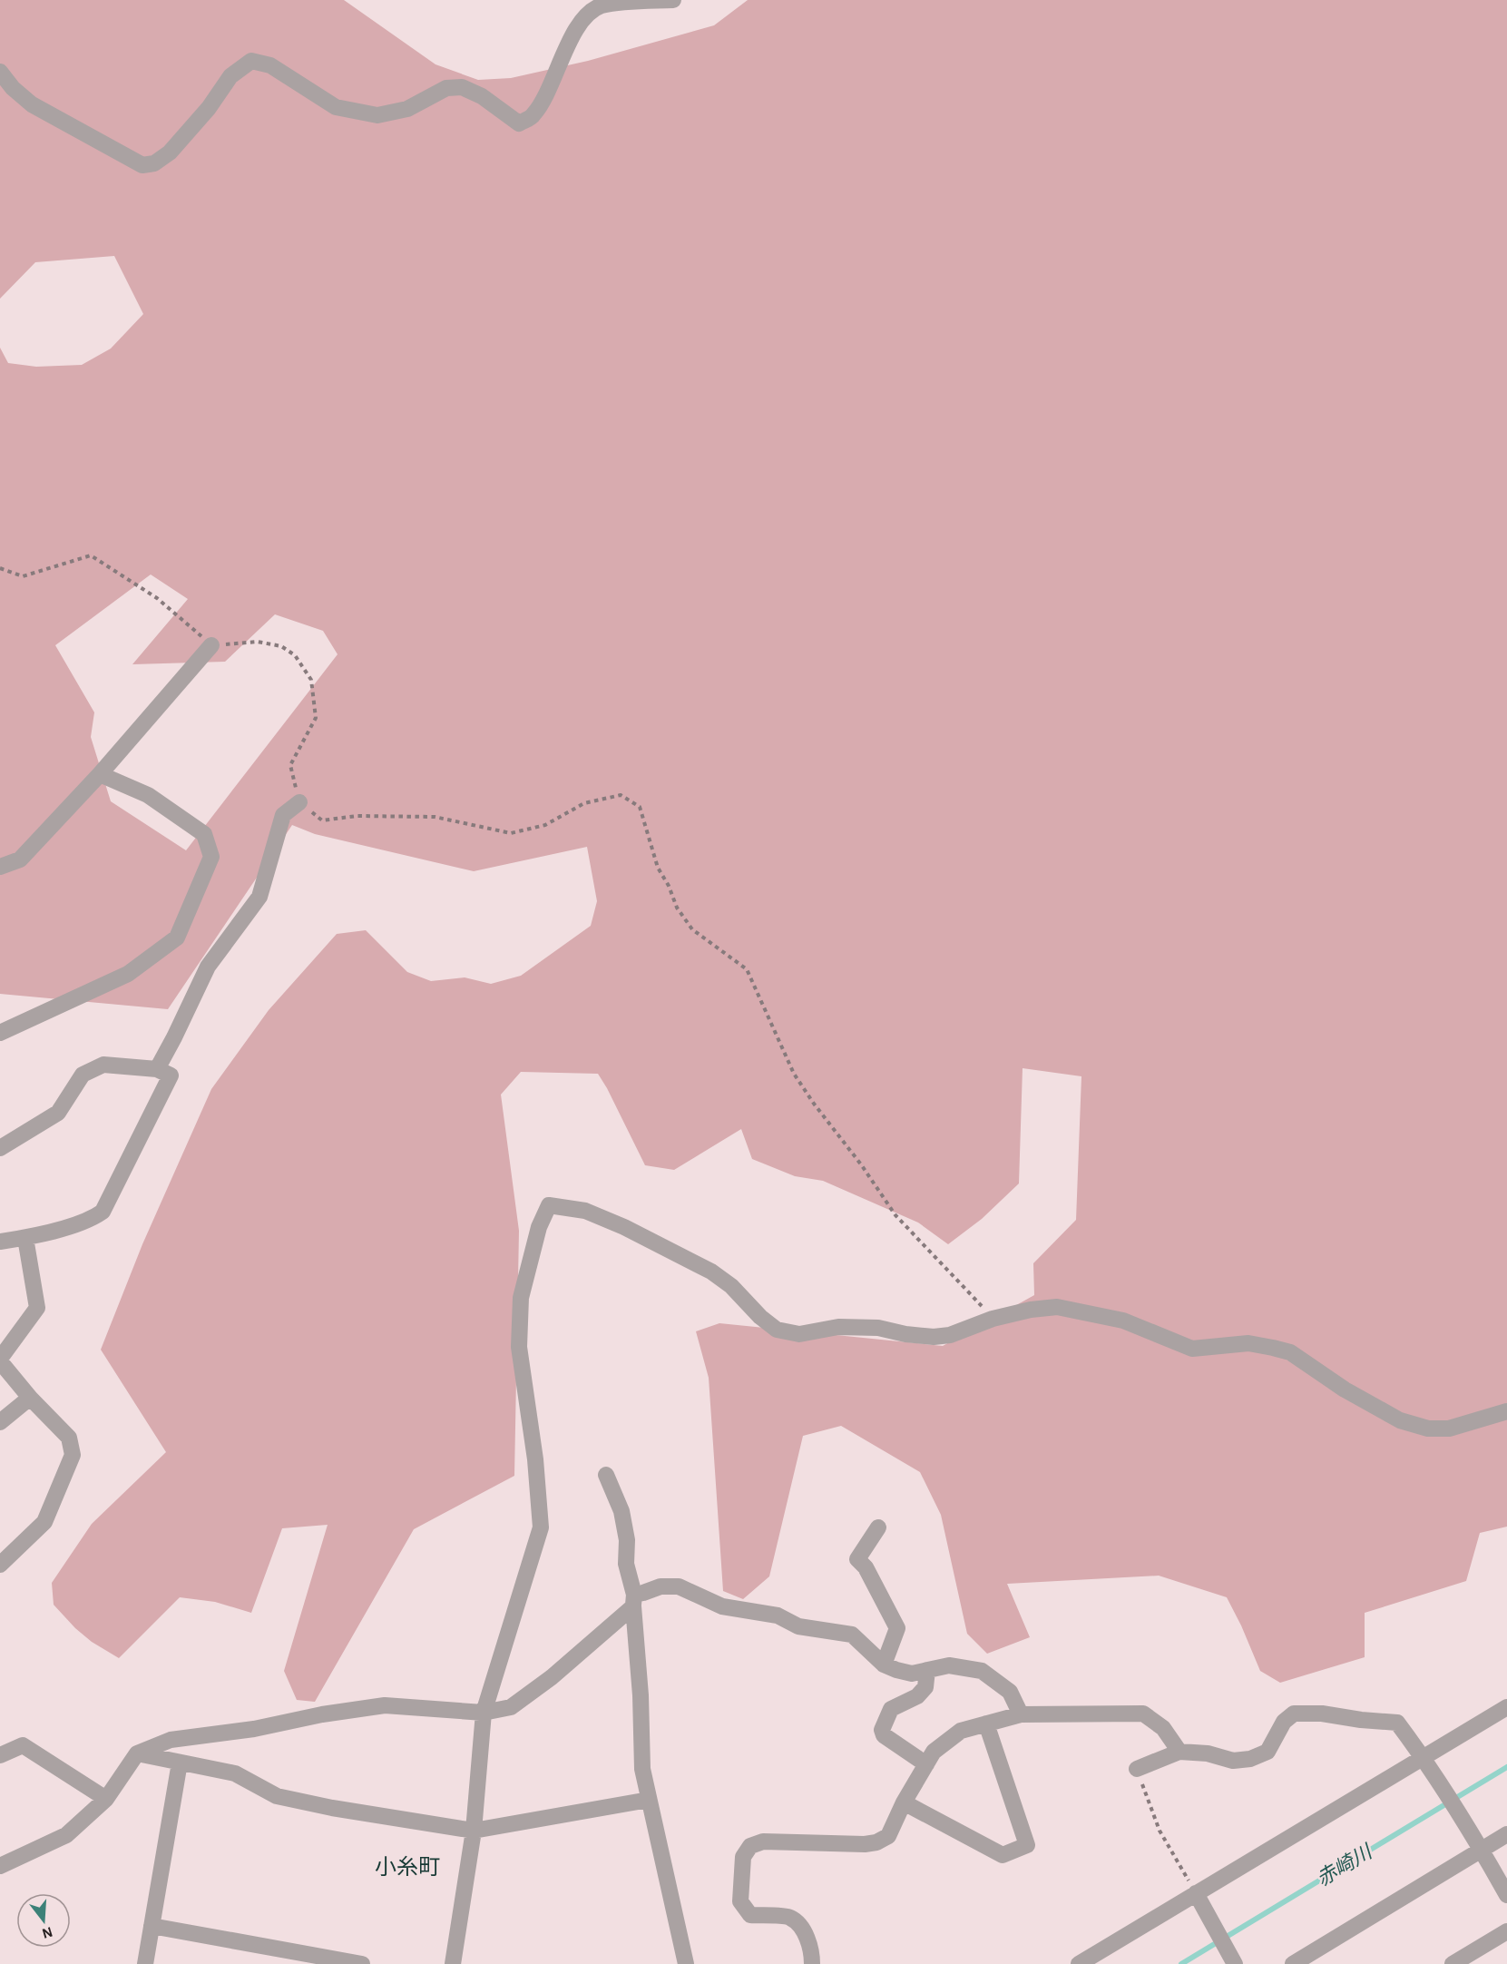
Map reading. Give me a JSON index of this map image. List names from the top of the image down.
{
  "districts": ["小糸町"],
  "water": ["赤崎川"],
  "north": "bottom"
}
